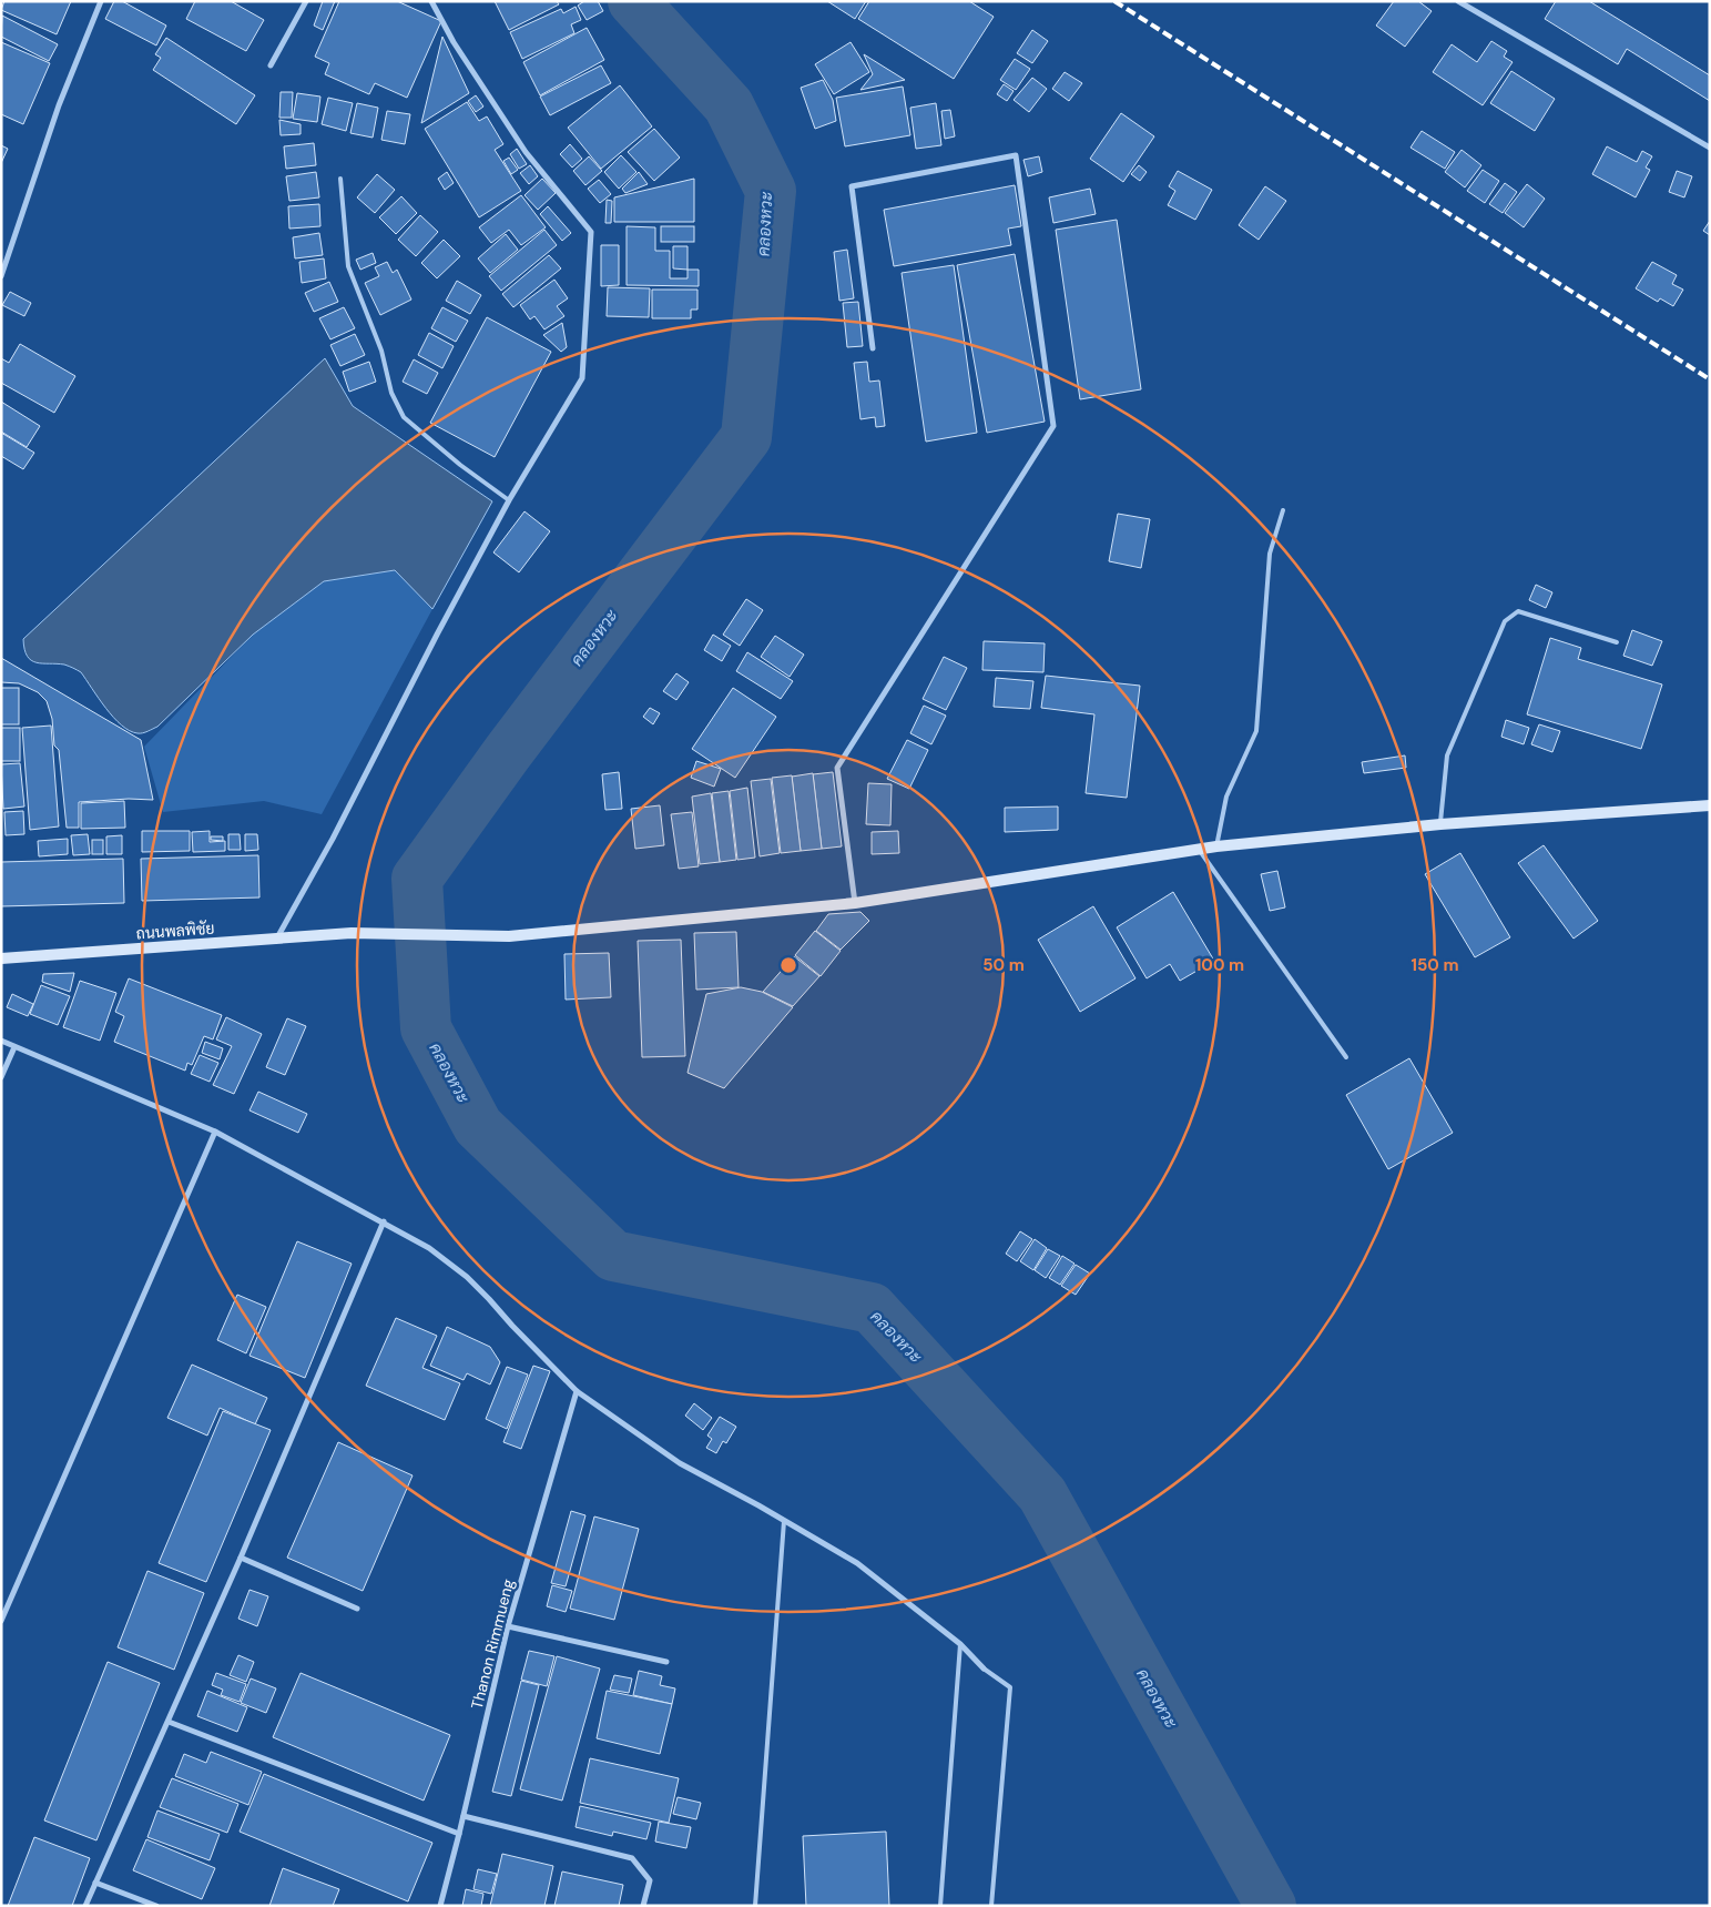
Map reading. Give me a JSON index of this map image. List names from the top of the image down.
{
  "streets": {
    "street": ["ถนนพลพิชัย", "Thanon Rimmueng"]
  },
  "water": ["คลองหวะ"],
  "rings": ["50 m", "100 m", "150 m"]
}
